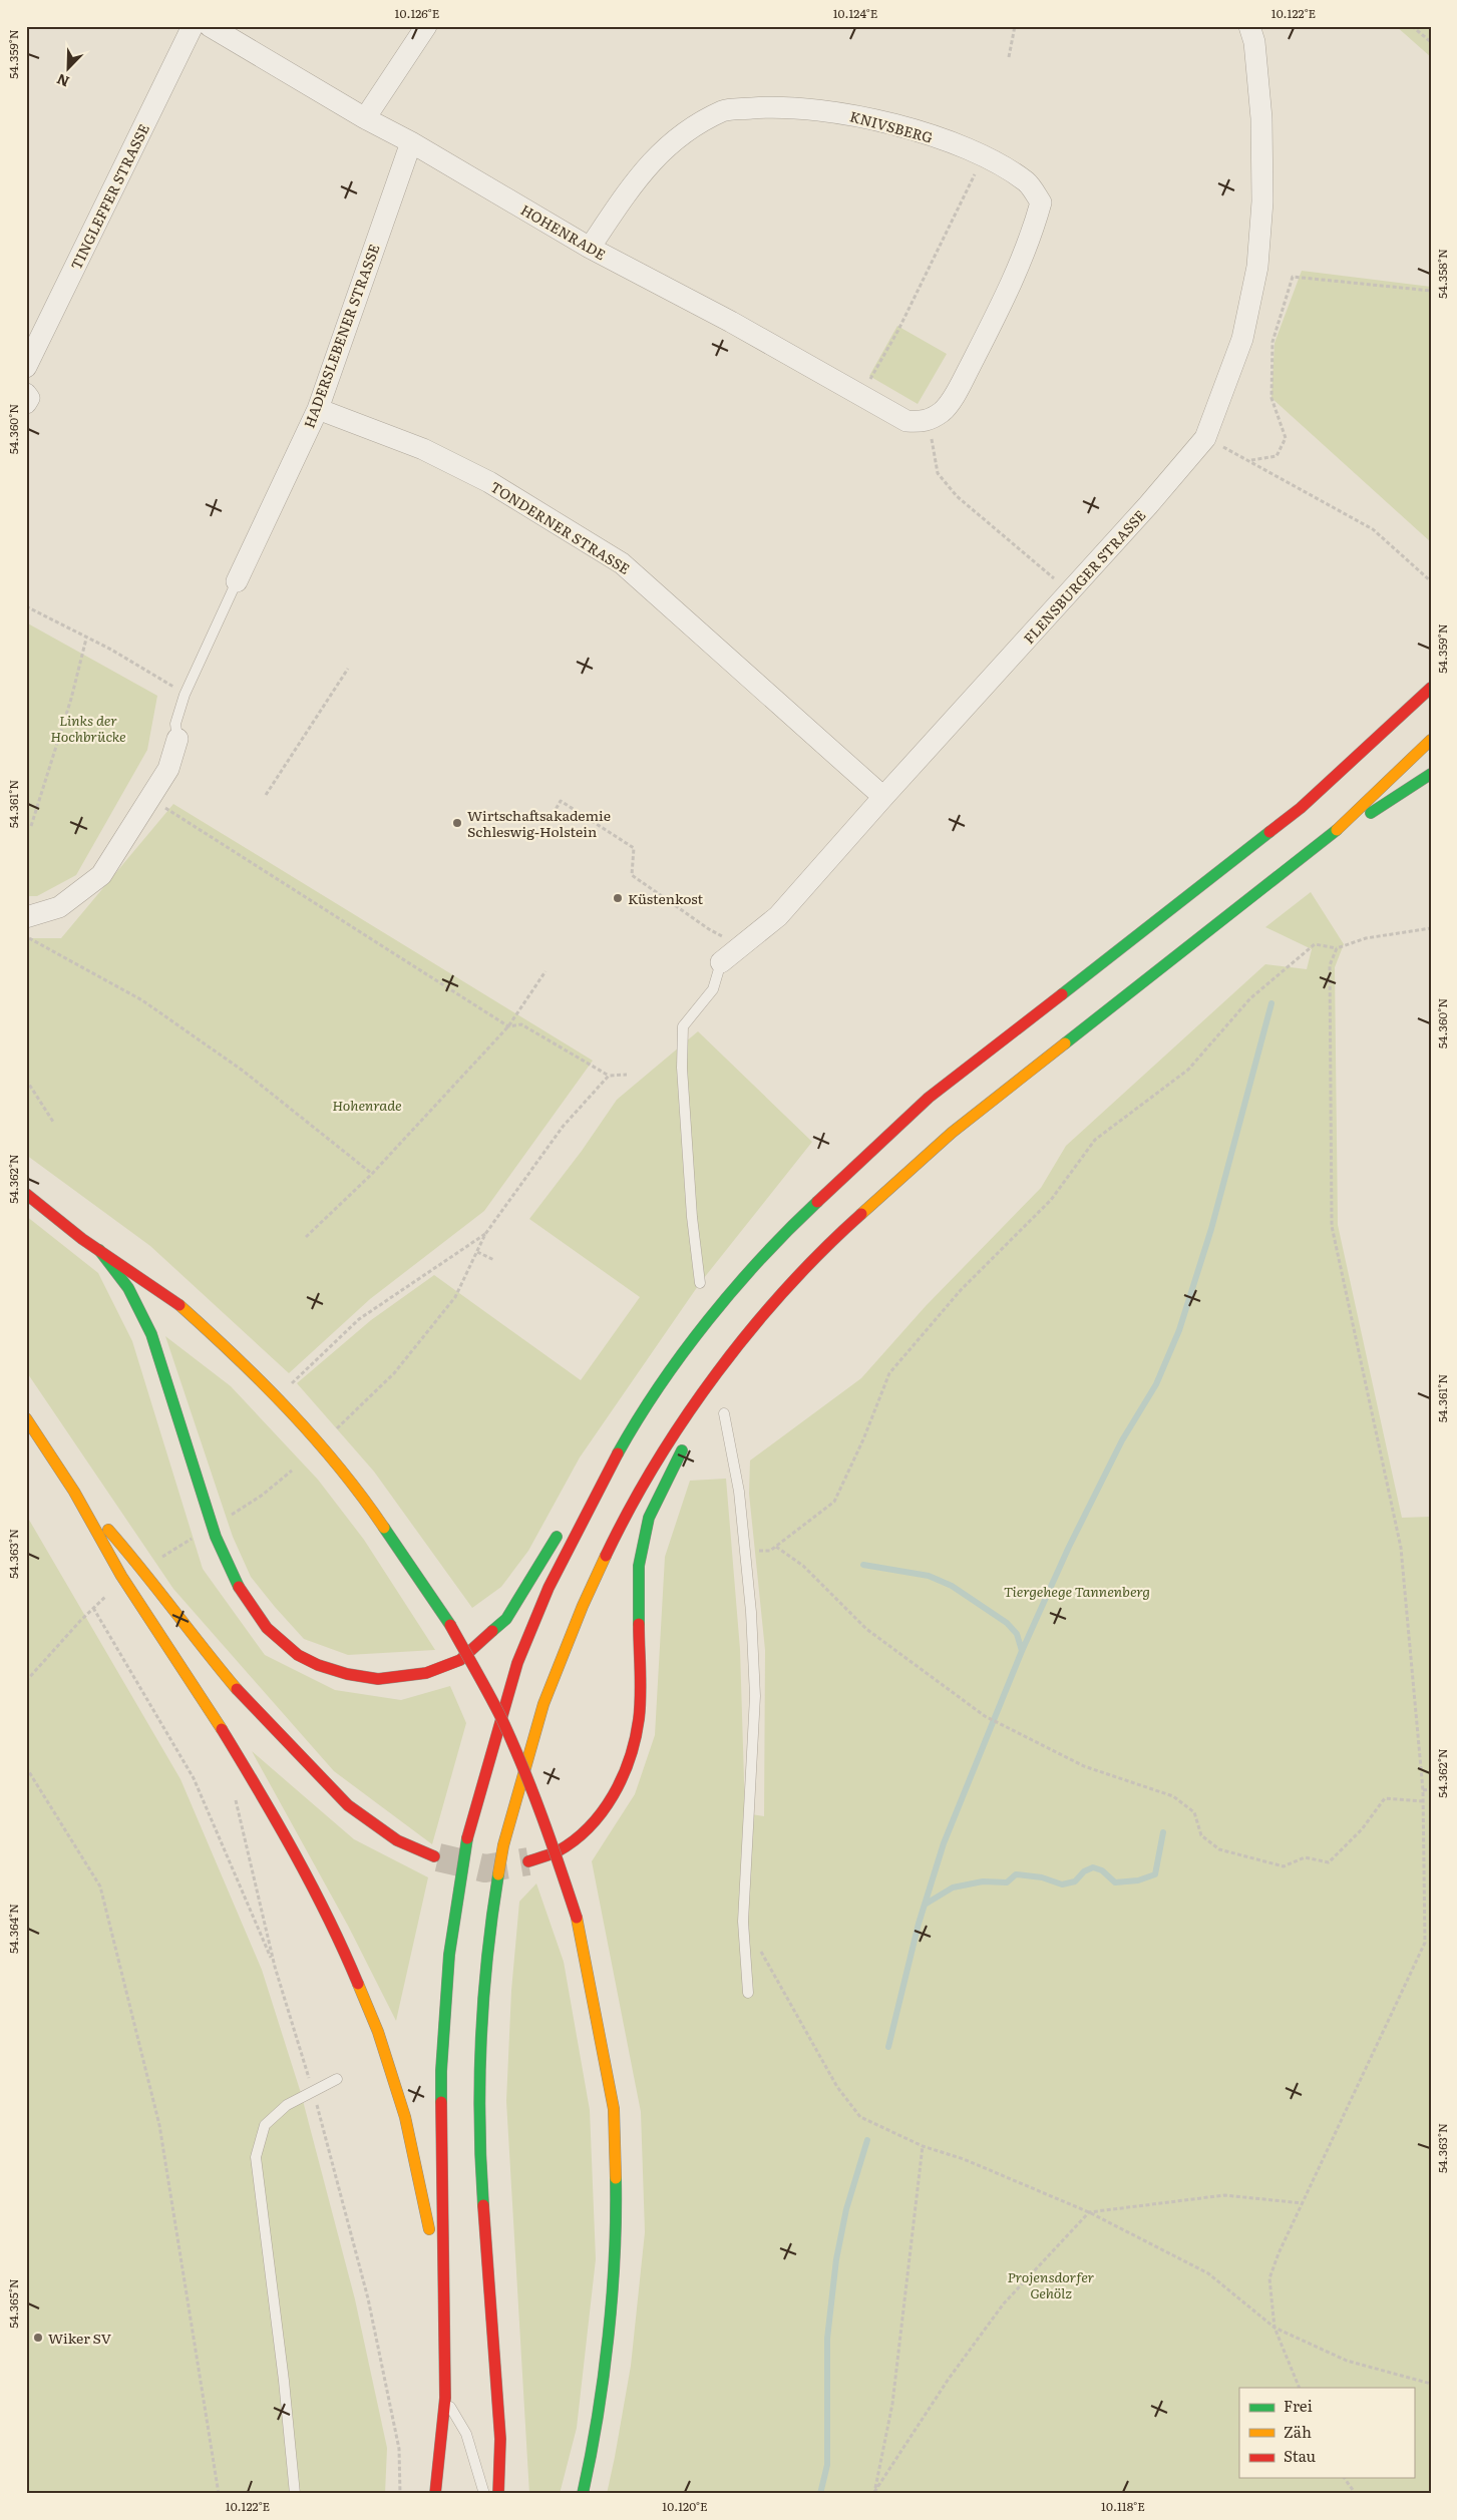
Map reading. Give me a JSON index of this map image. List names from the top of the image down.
{
  "streets": {
    "street": [
      "KNIVSBERG",
      "TINGLEFFER STRASSE",
      "HOHENRADE",
      "HADERSLEBENER STRASSE",
      "TONDERNER STRASSE",
      "FLENSBURGER STRASSE"
    ]
  },
  "crossings": [
    ["KNIVSBERG", "HOHENRADE"],
    ["HOHENRADE", "HADERSLEBENER STRASSE"],
    ["HADERSLEBENER STRASSE", "TONDERNER STRASSE"],
    ["TONDERNER STRASSE", "FLENSBURGER STRASSE"]
  ],
  "parks": [
    "Links der Hochbrücke",
    "Hohenrade",
    "Tiergehege Tannenberg",
    "Projensdorfer Gehölz"
  ],
  "places": ["Wirtschaftsakademie Schleswig-Holstein", "Küstenkost", "Wiker SV"],
  "legend": ["Frei", "Zäh", "Stau"],
  "north": "bottom left",
  "coordinates": [
    "10.126°E",
    "10.124°E",
    "10.122°E",
    "54.359°N",
    "54.358°N",
    "54.360°N",
    "54.361°N",
    "54.362°N",
    "54.363°N",
    "54.364°N",
    "54.365°N",
    "10.120°E",
    "10.118°E"
  ]
}
